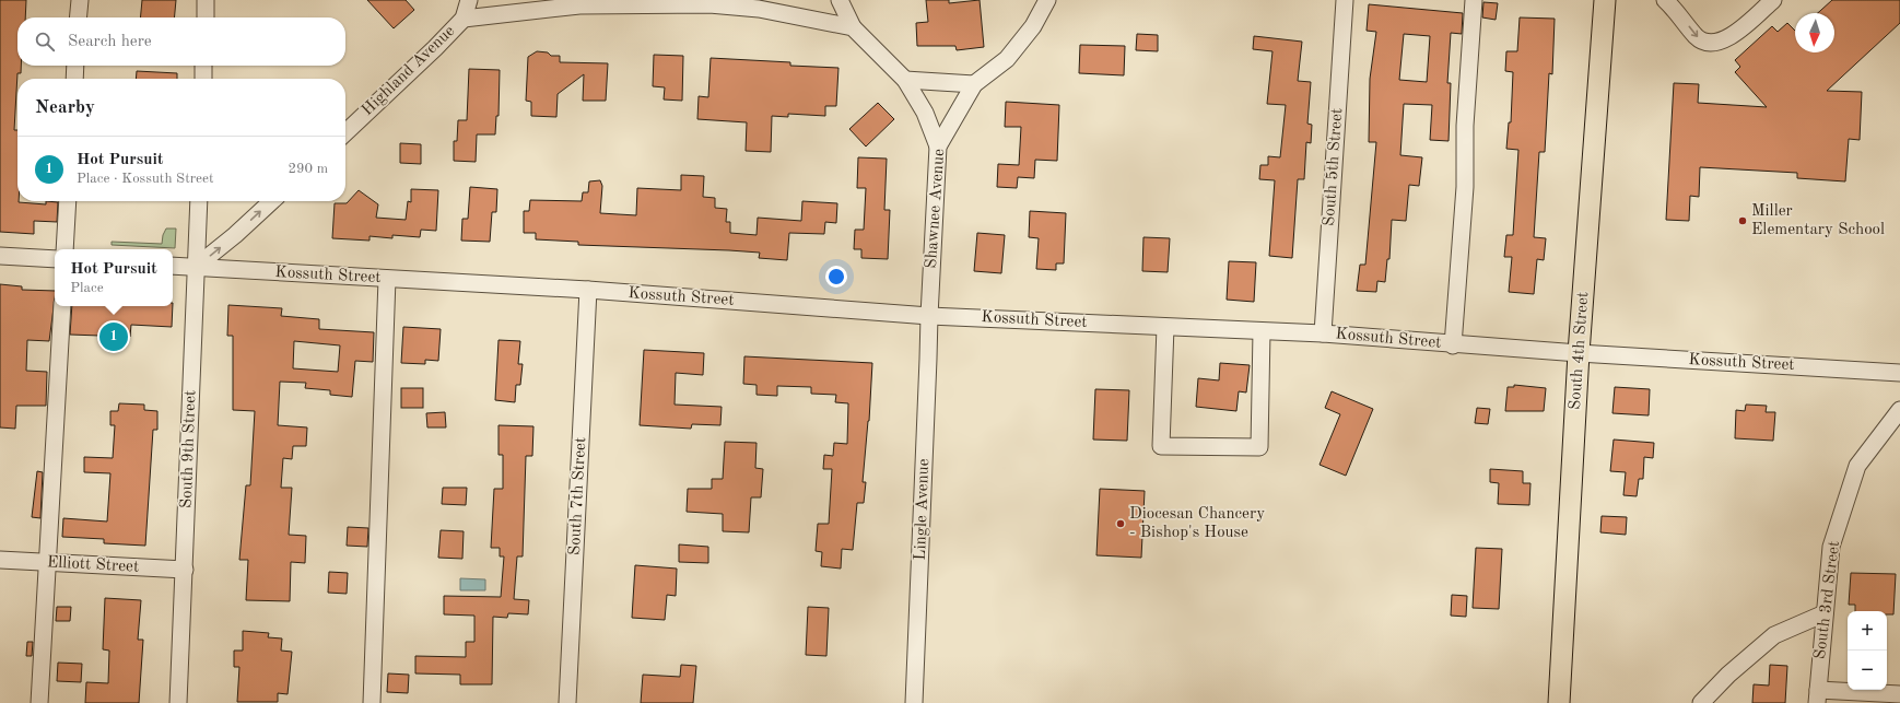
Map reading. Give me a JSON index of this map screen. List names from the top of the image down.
{
  "streets": {
    "main road": ["South 4th Street"],
    "street": [
      "Highland Avenue",
      "South 5th Street",
      "Shawnee Avenue",
      "Kossuth Street",
      "South 9th Street",
      "South 7th Street",
      "Lingle Avenue",
      "Elliott Street",
      "South 3rd Street"
    ]
  },
  "crossings": [
    ["South 5th Street", "Kossuth Street"],
    ["Shawnee Avenue", "Kossuth Street"],
    ["Shawnee Avenue", "Lingle Avenue"],
    ["Kossuth Street", "South 4th Street"],
    ["Kossuth Street", "South 9th Street"],
    ["Kossuth Street", "South 7th Street"],
    ["Kossuth Street", "Lingle Avenue"],
    ["South 9th Street", "Elliott Street"]
  ],
  "places": ["Miller Elementary School", "Diocesan Chancery - Bishop's House"],
  "north": "bottom",
  "page": {
    "search": "Search here",
    "heading": "Nearby",
    "list": [
      {
        "mark": "1",
        "name": "Hot Pursuit",
        "note": "Place · Kossuth Street",
        "value": "290 m"
      }
    ],
    "popup": ["Hot Pursuit", "Place"],
    "pins": "1",
    "map_buttons": ["+", "−"]
  }
}
